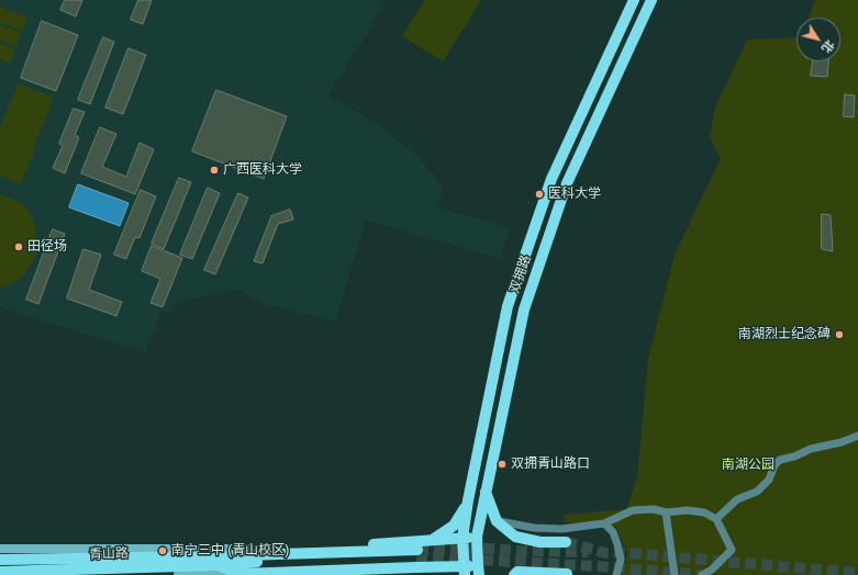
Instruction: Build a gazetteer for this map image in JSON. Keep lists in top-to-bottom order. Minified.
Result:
{"streets":{"main road":["双拥路","青山路"]},"parks":["南湖公园"],"places":["广西医科大学","医科大学","田径场","南湖烈士纪念碑","双拥青山路口","南宁三中 (青山校区)"],"north":"bottom right"}
